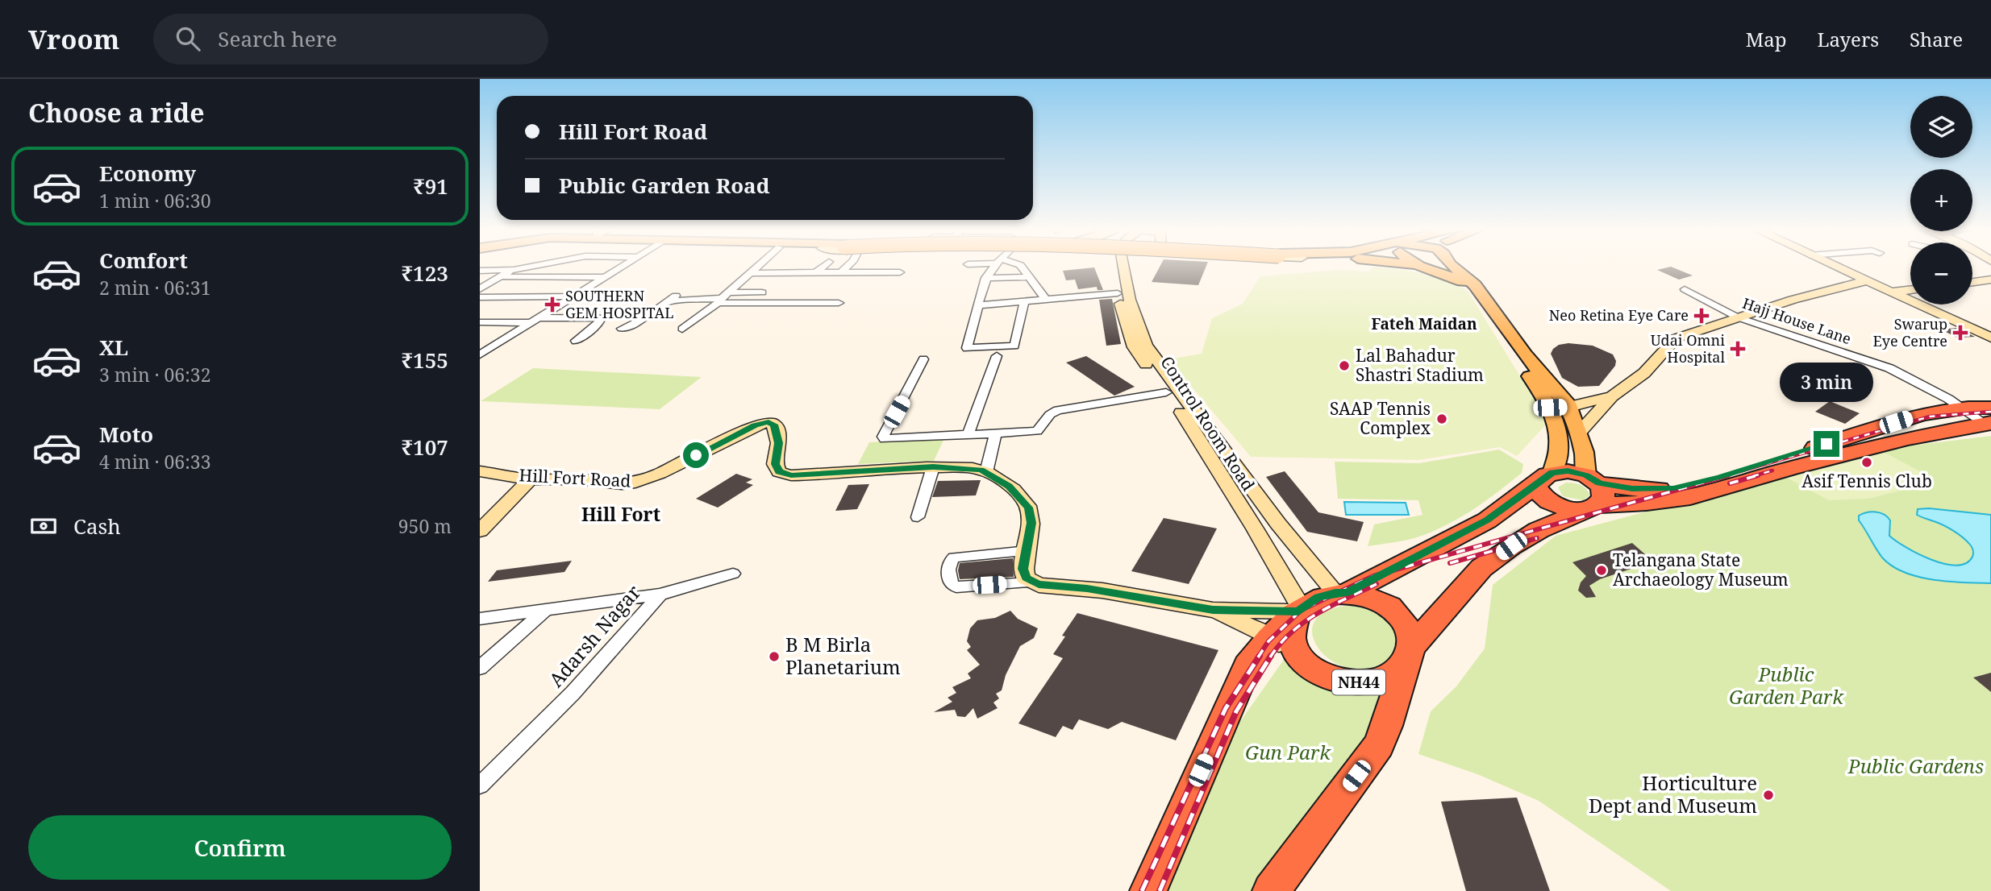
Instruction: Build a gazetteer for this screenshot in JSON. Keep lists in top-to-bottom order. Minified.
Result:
{"streets":{"highway":["NH44"],"main road":["Control Room Road","Hill Fort Road"],"street":["Hajj House Lane","Adarsh Nagar"]},"crossings":[["Hajj House Lane","NH44"],["Control Room Road","NH44"]],"districts":["Fateh Maidan","Hill Fort"],"parks":["Public Garden Park","Gun Park","Public Gardens"],"places":{"health":["SOUTHERN GEM HOSPITAL","Neo Retina Eye Care","Swarup Eye Centre","Udai Omni Hospital"],"other":["Lal Bahadur Shastri Stadium","SAAP Tennis Complex","Asif Tennis Club","Telangana State Archaeology Museum","B M Birla Planetarium","Horticulture Dept and Museum"]},"page":{"header":"Vroom","search":"Search here","nav":["Map","Layers","Share"],"heading":"Choose a ride","map_buttons":["+","−"],"banner":["Hill Fort Road","Public Garden Road"],"list":[{"name":"Economy","note":"1 min · 06:30","value":"₹91"},{"name":"Comfort","note":"2 min · 06:31","value":"₹123"},{"name":"XL","note":"3 min · 06:32","value":"₹155"},{"name":"Moto","note":"4 min · 06:33","value":"₹107"}],"bubble":"3 min","pay":["Cash","950 m"],"buttons":"Confirm"}}
